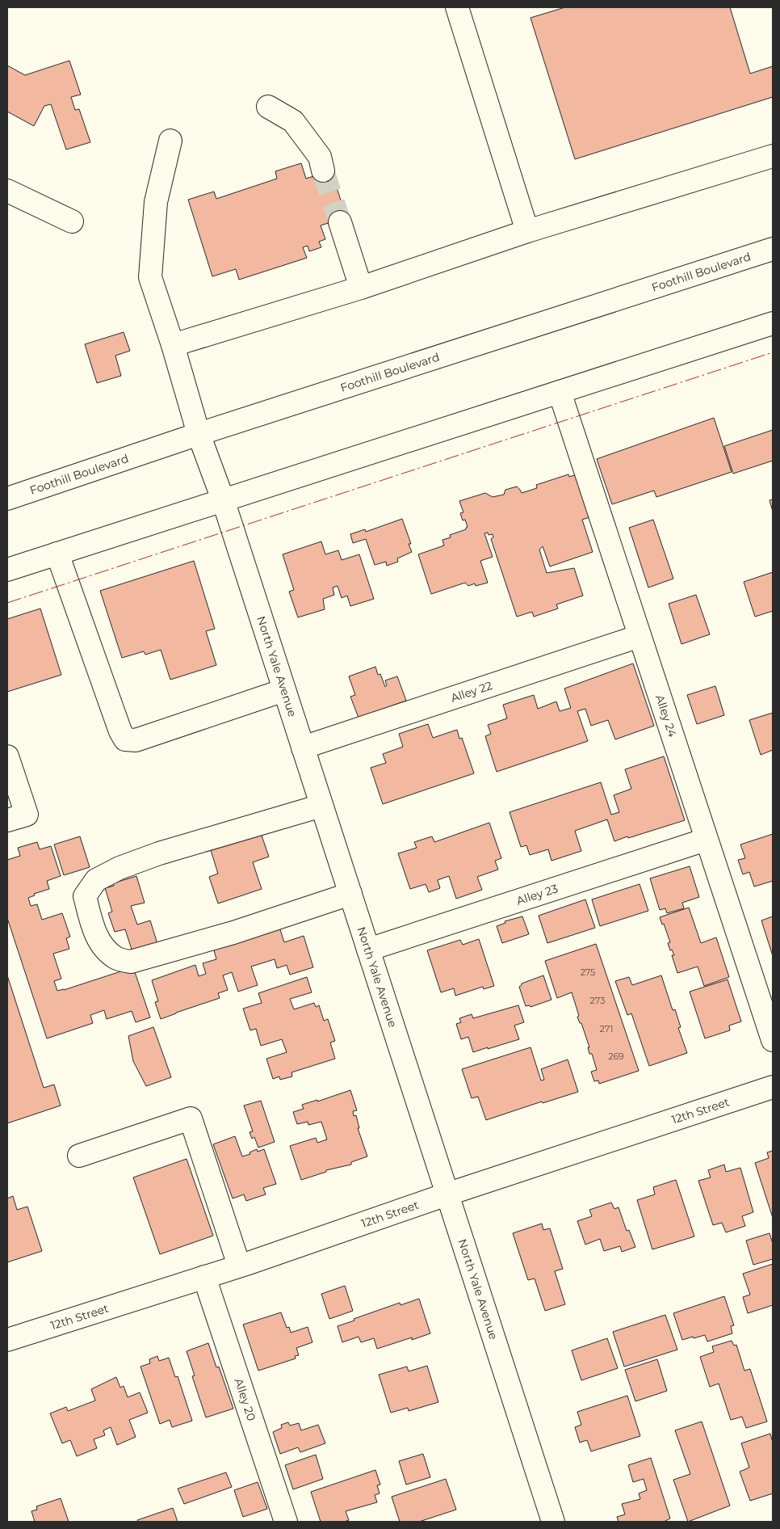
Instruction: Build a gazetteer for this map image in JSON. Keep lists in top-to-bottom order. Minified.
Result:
{"streets":{"street":["Foothill Boulevard","North Yale Avenue","Alley 22","Alley 24","Alley 23","12th Street","Alley 20"]},"crossings":[["Foothill Boulevard","North Yale Avenue"],["North Yale Avenue","Alley 22"],["North Yale Avenue","Alley 23"],["North Yale Avenue","12th Street"],["Alley 22","Alley 24"],["Alley 24","Alley 23"],["12th Street","Alley 20"]],"house_numbers":["275","273","271","269"]}
